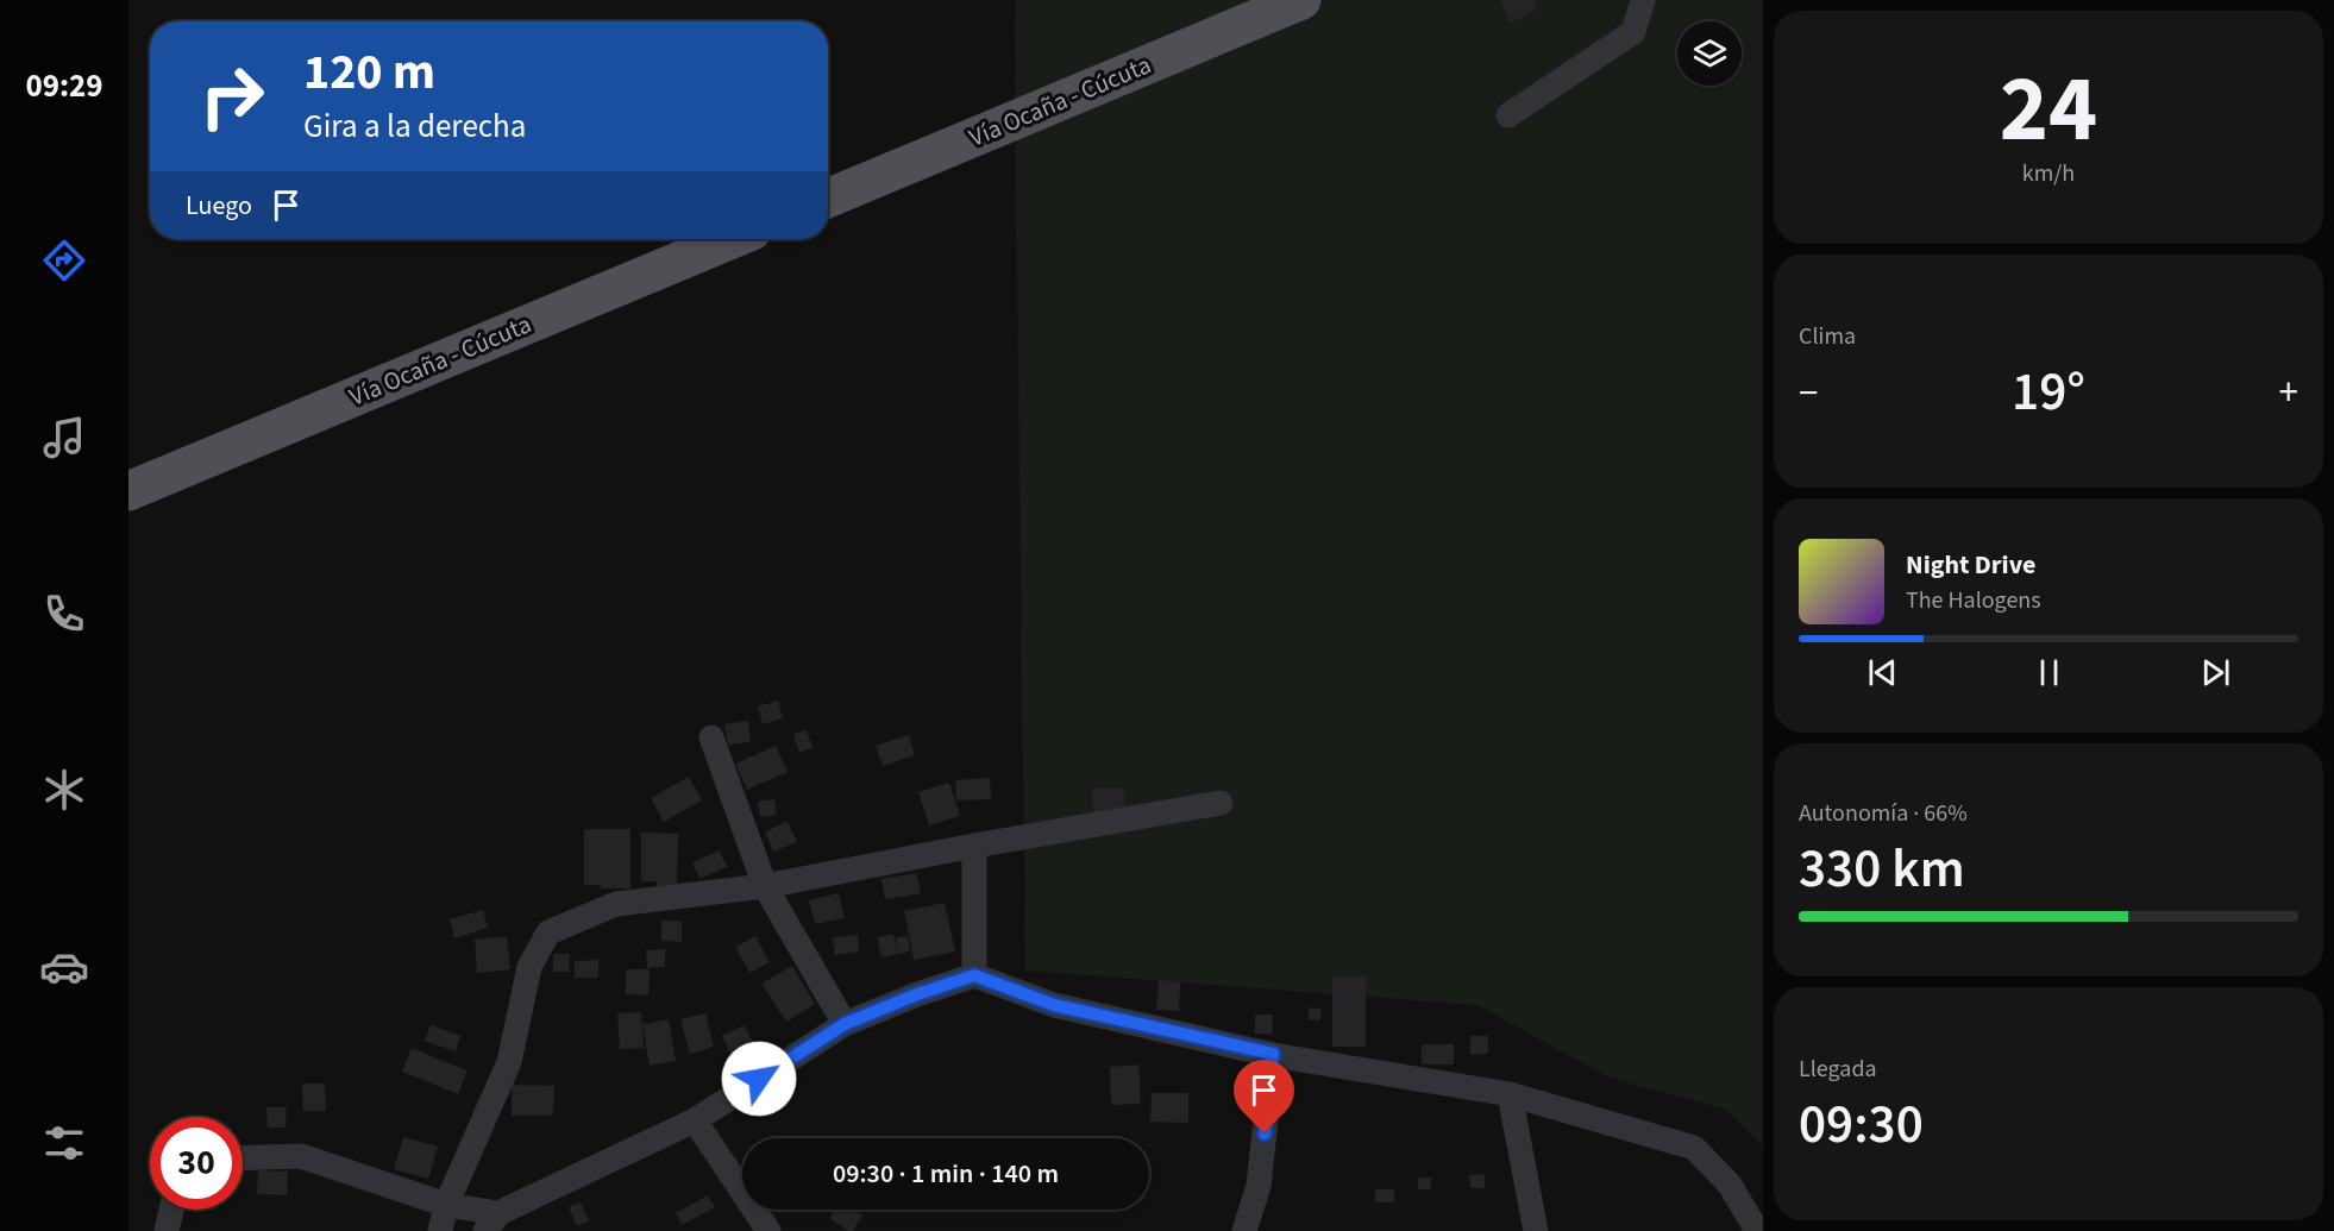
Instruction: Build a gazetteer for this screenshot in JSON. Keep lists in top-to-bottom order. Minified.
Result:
{"streets":{"main road":["Vía Ocaña - Cúcuta"]},"page":{"tabs":"09:29","tile":[["24","km/h"],"Clima",["Autonomía · 66%","330 km"],["Llegada","09:30"]],"turn":["120 m","Gira a la derecha"],"then":"Luego","heat":["−","19°","+"],"song":["Night Drive","The Halogens"],"limit":"30","trip":"09:30 · 1 min · 140 m"}}
